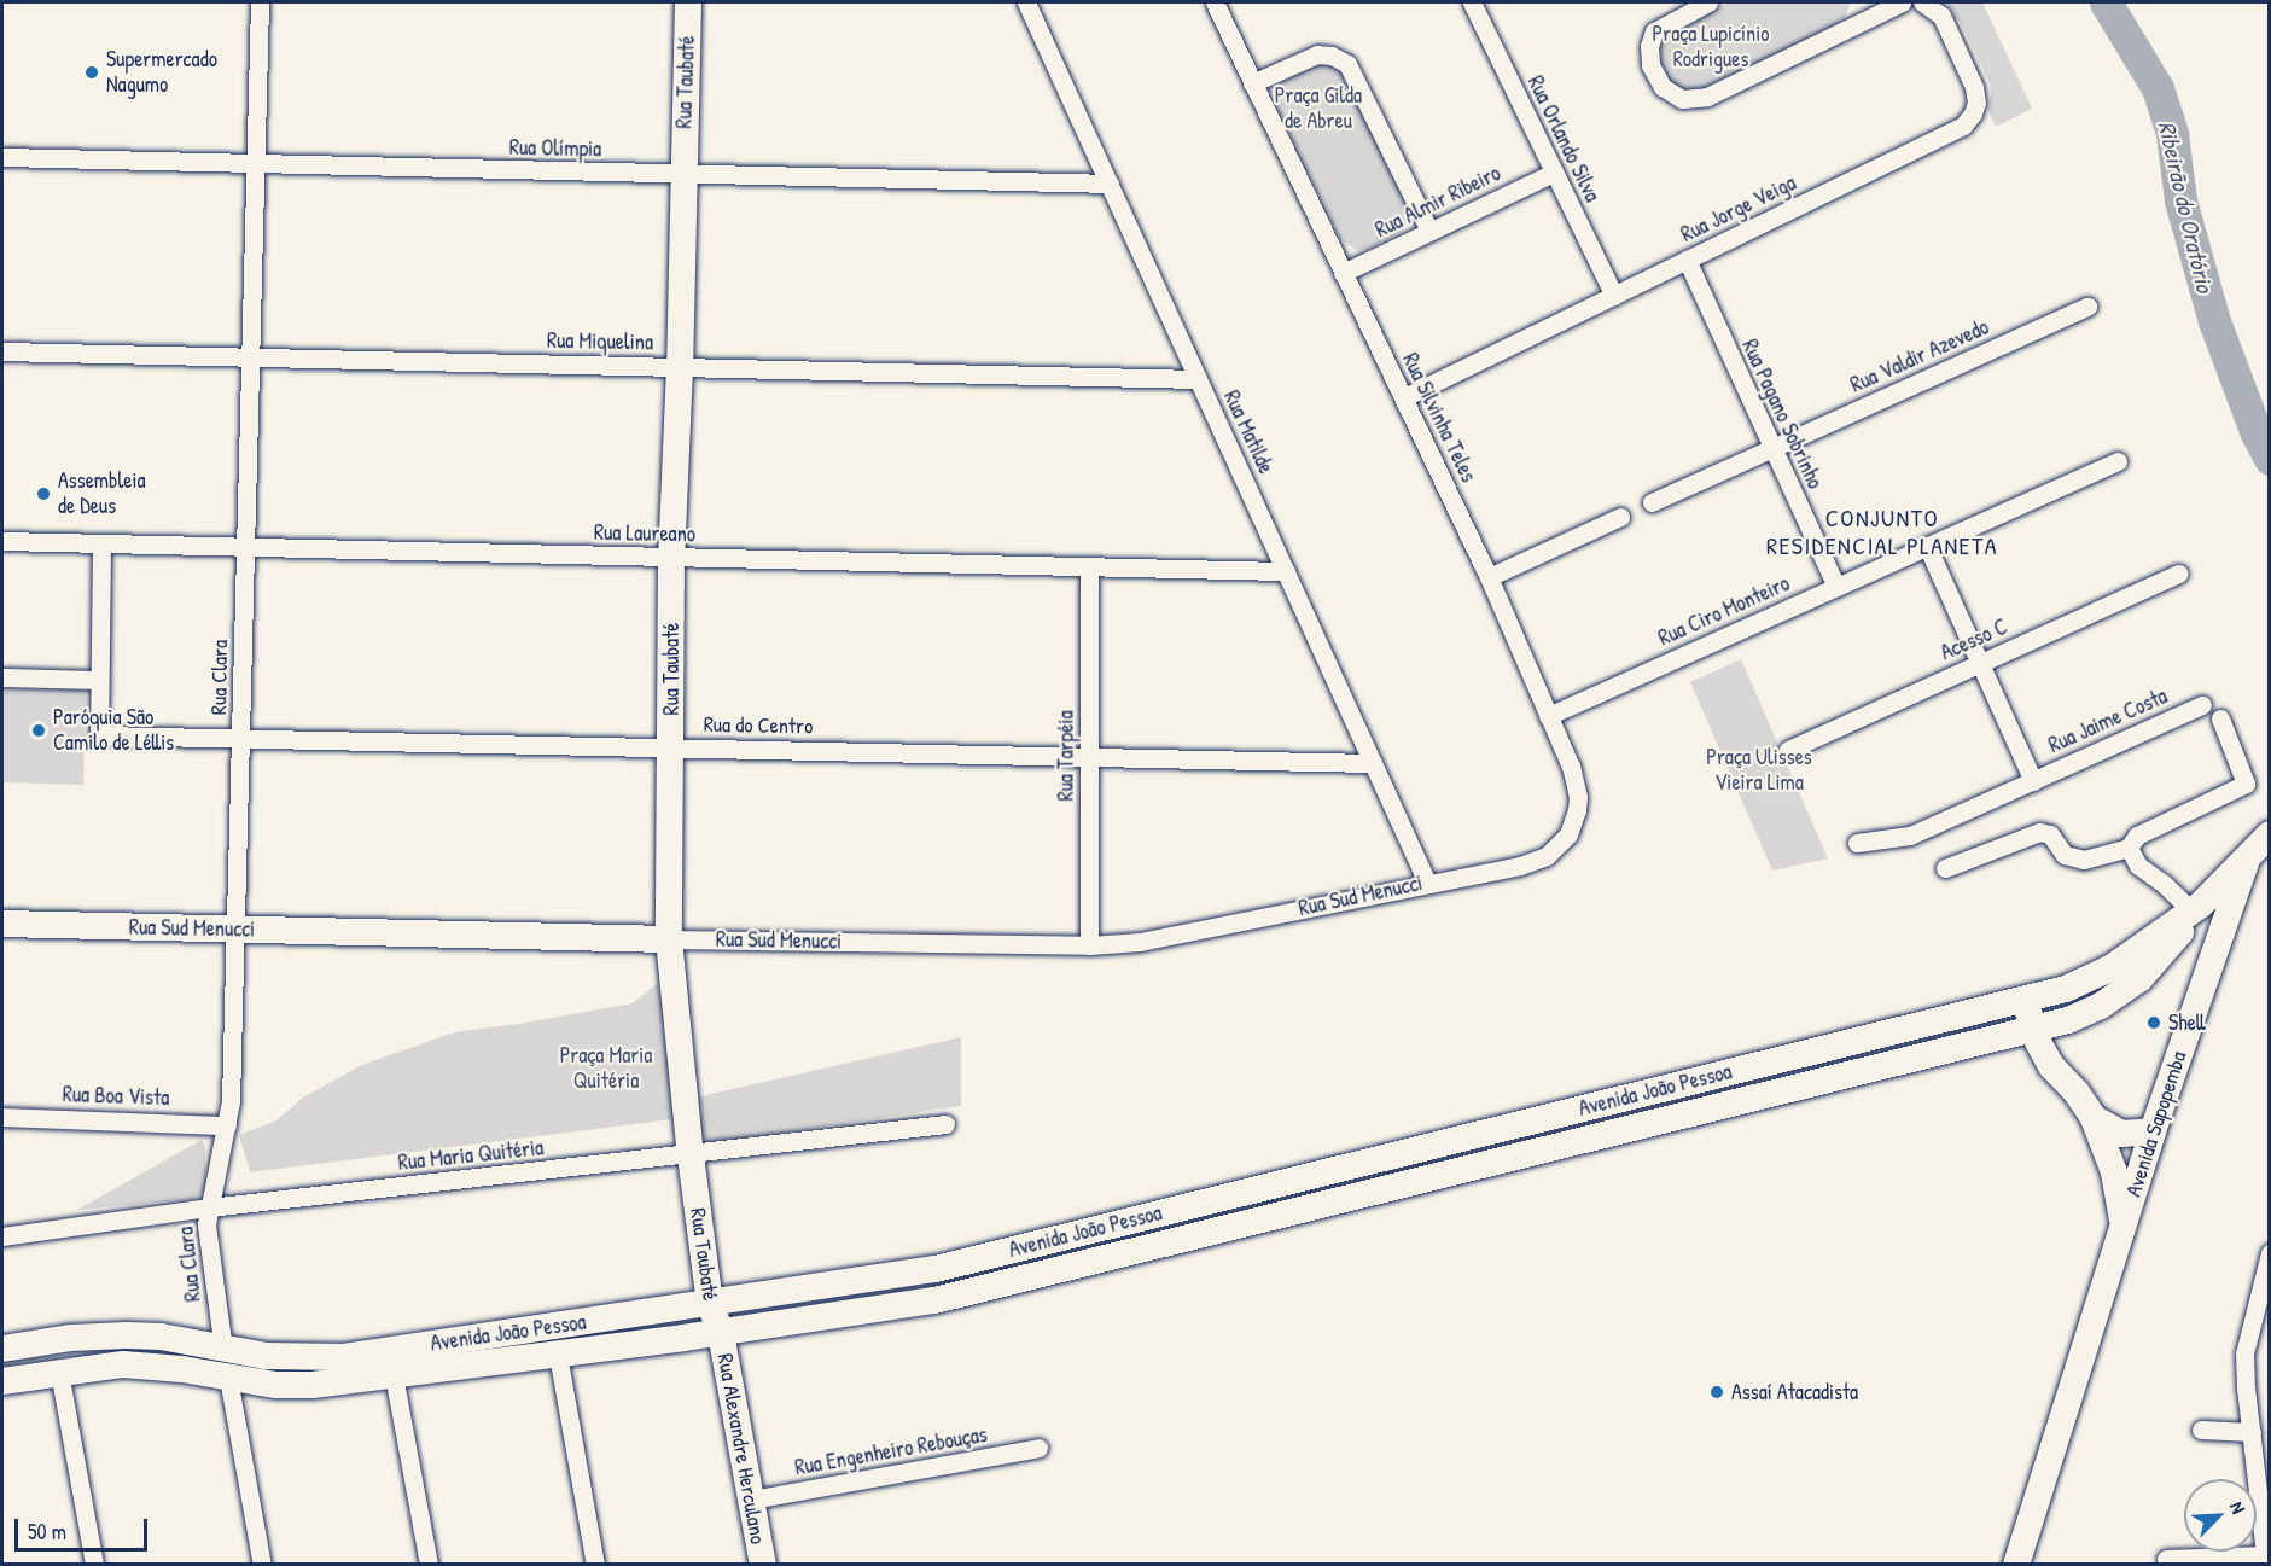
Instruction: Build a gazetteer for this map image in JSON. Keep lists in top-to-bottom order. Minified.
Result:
{"streets":{"main road":["Rua Taubaté","Rua Sud Menucci","Avenida João Pessoa","Avenida Sapopemba","Rua Alexandre Herculano"],"street":["Rua Orlando Silva","Rua Olímpia","Rua Almir Ribeiro","Rua Jorge Veiga","Rua Miquelina","Rua Valdir Azevedo","Rua Pagano Sobrinho","Rua Silvinha Teles","Rua Matilde","Rua Laureano","Rua Ciro Monteiro","Acesso C","Rua Clara","Rua Jaime Costa","Rua do Centro","Rua Tarpéia","Rua Boa Vista","Rua Maria Quitéria","Rua Engenheiro Rebouças"]},"crossings":[["Rua Taubaté","Rua Olímpia"],["Rua Taubaté","Rua Miquelina"],["Rua Taubaté","Rua Laureano"],["Rua Taubaté","Rua do Centro"],["Rua Taubaté","Rua Sud Menucci"],["Rua Taubaté","Avenida João Pessoa"],["Rua Taubaté","Rua Maria Quitéria"],["Rua Taubaté","Rua Alexandre Herculano"],["Rua Orlando Silva","Rua Almir Ribeiro"],["Rua Orlando Silva","Rua Jorge Veiga"],["Rua Olímpia","Rua Matilde"],["Rua Olímpia","Rua Clara"],["Rua Almir Ribeiro","Rua Silvinha Teles"],["Rua Jorge Veiga","Rua Pagano Sobrinho"],["Rua Jorge Veiga","Rua Silvinha Teles"],["Rua Miquelina","Rua Matilde"],["Rua Miquelina","Rua Clara"],["Rua Valdir Azevedo","Rua Pagano Sobrinho"],["Rua Pagano Sobrinho","Rua Ciro Monteiro"],["Rua Silvinha Teles","Rua Ciro Monteiro"],["Rua Silvinha Teles","Rua Sud Menucci"],["Rua Matilde","Rua Laureano"],["Rua Matilde","Rua do Centro"],["Rua Matilde","Rua Sud Menucci"],["Rua Laureano","Rua Clara"],["Rua Laureano","Rua Tarpéia"],["Rua Ciro Monteiro","Rua Jaime Costa"],["Acesso C","Rua Jaime Costa"],["Rua Clara","Rua do Centro"],["Rua Clara","Rua Sud Menucci"],["Rua Clara","Avenida João Pessoa"],["Rua Clara","Rua Boa Vista"],["Rua Clara","Rua Maria Quitéria"],["Rua do Centro","Rua Tarpéia"],["Rua Tarpéia","Rua Sud Menucci"],["Avenida João Pessoa","Avenida Sapopemba"],["Avenida João Pessoa","Rua Alexandre Herculano"],["Rua Alexandre Herculano","Rua Engenheiro Rebouças"]],"districts":["CONJUNTO RESIDENCIAL PLANETA"],"water":["Ribeirão do Oratório"],"parks":["Praça Lupicínio Rodrigues","Praça Gilda de Abreu","Praça Ulisses Vieira Lima","Praça Maria Quitéria"],"places":["Supermercado Nagumo","Assembleia de Deus","Paróquia São Camilo de Léllis","Shell","Assaí Atacadista"],"scale_bar":"50 m","north":"top right"}
